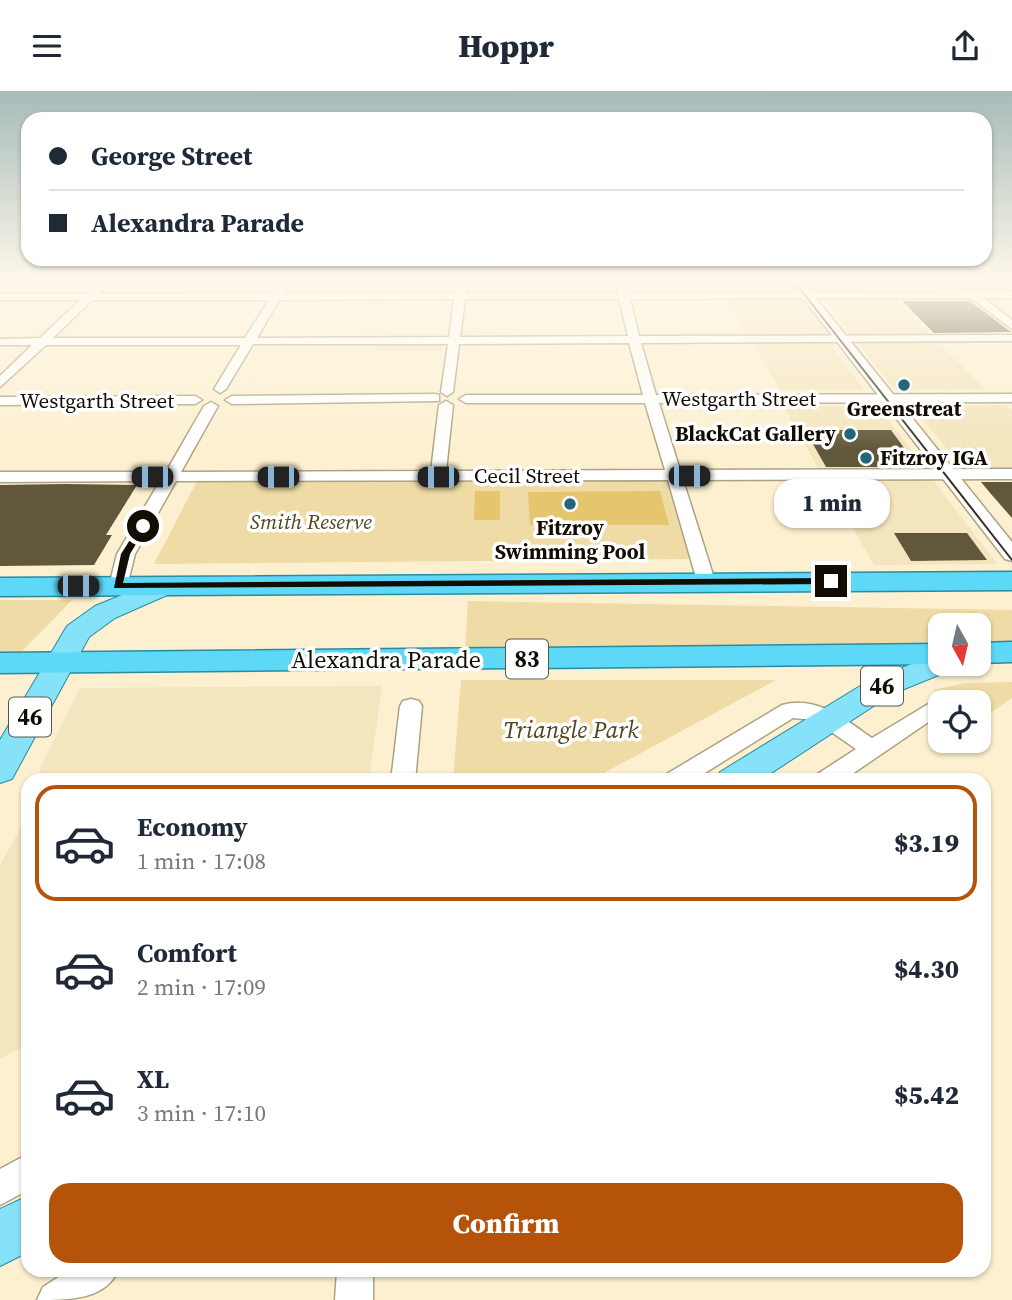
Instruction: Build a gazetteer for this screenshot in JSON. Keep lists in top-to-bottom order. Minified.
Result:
{"streets":{"highway":["83","Alexandra Parade","46"],"street":["Westgarth Street","Cecil Street"]},"crossings":[["Alexandra Parade","46"]],"parks":["Smith Reserve","Triangle Park"],"places":["Greenstreat","BlackCat Gallery","Fitzroy IGA","Fitzroy Swimming Pool"],"north":"bottom","page":{"header":"Hoppr","banner":["George Street","Alexandra Parade"],"bubble":"1 min","list":[{"name":"Economy","note":"1 min · 17:08","value":"$3.19"},{"name":"Comfort","note":"2 min · 17:09","value":"$4.30"},{"name":"XL","note":"3 min · 17:10","value":"$5.42"}],"buttons":"Confirm"}}
